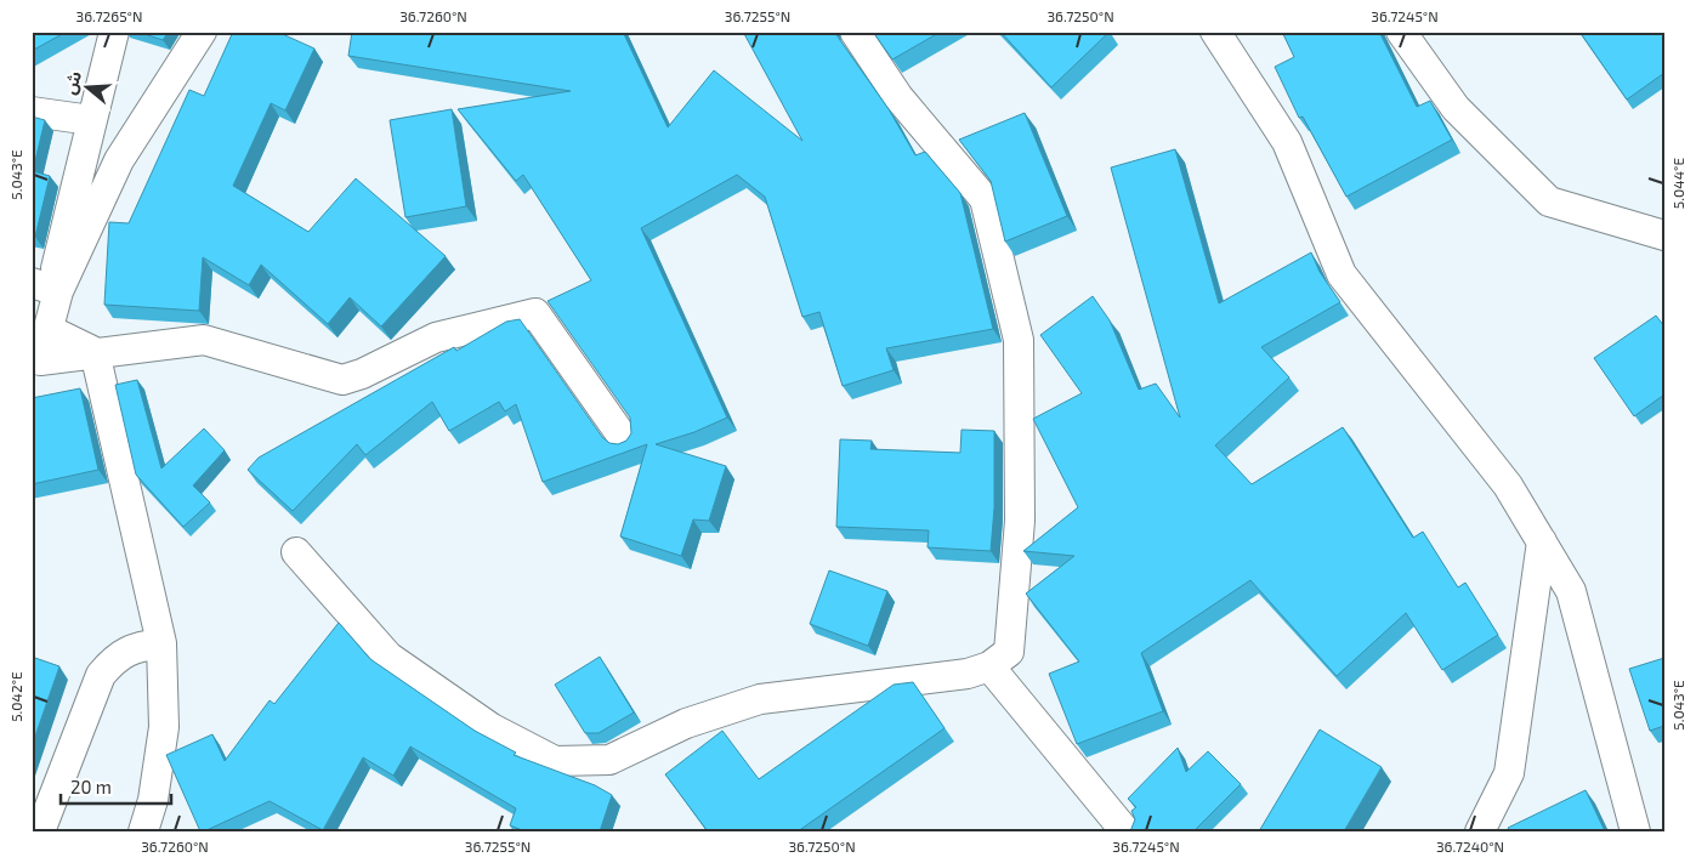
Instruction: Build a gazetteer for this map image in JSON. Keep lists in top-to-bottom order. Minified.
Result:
{"scale_bar":"20 m","north":"left","coordinates":["36.7265°N","36.7260°N","36.7255°N","36.7250°N","36.7245°N","5.043°E","5.044°E","5.042°E","36.7240°N"]}
